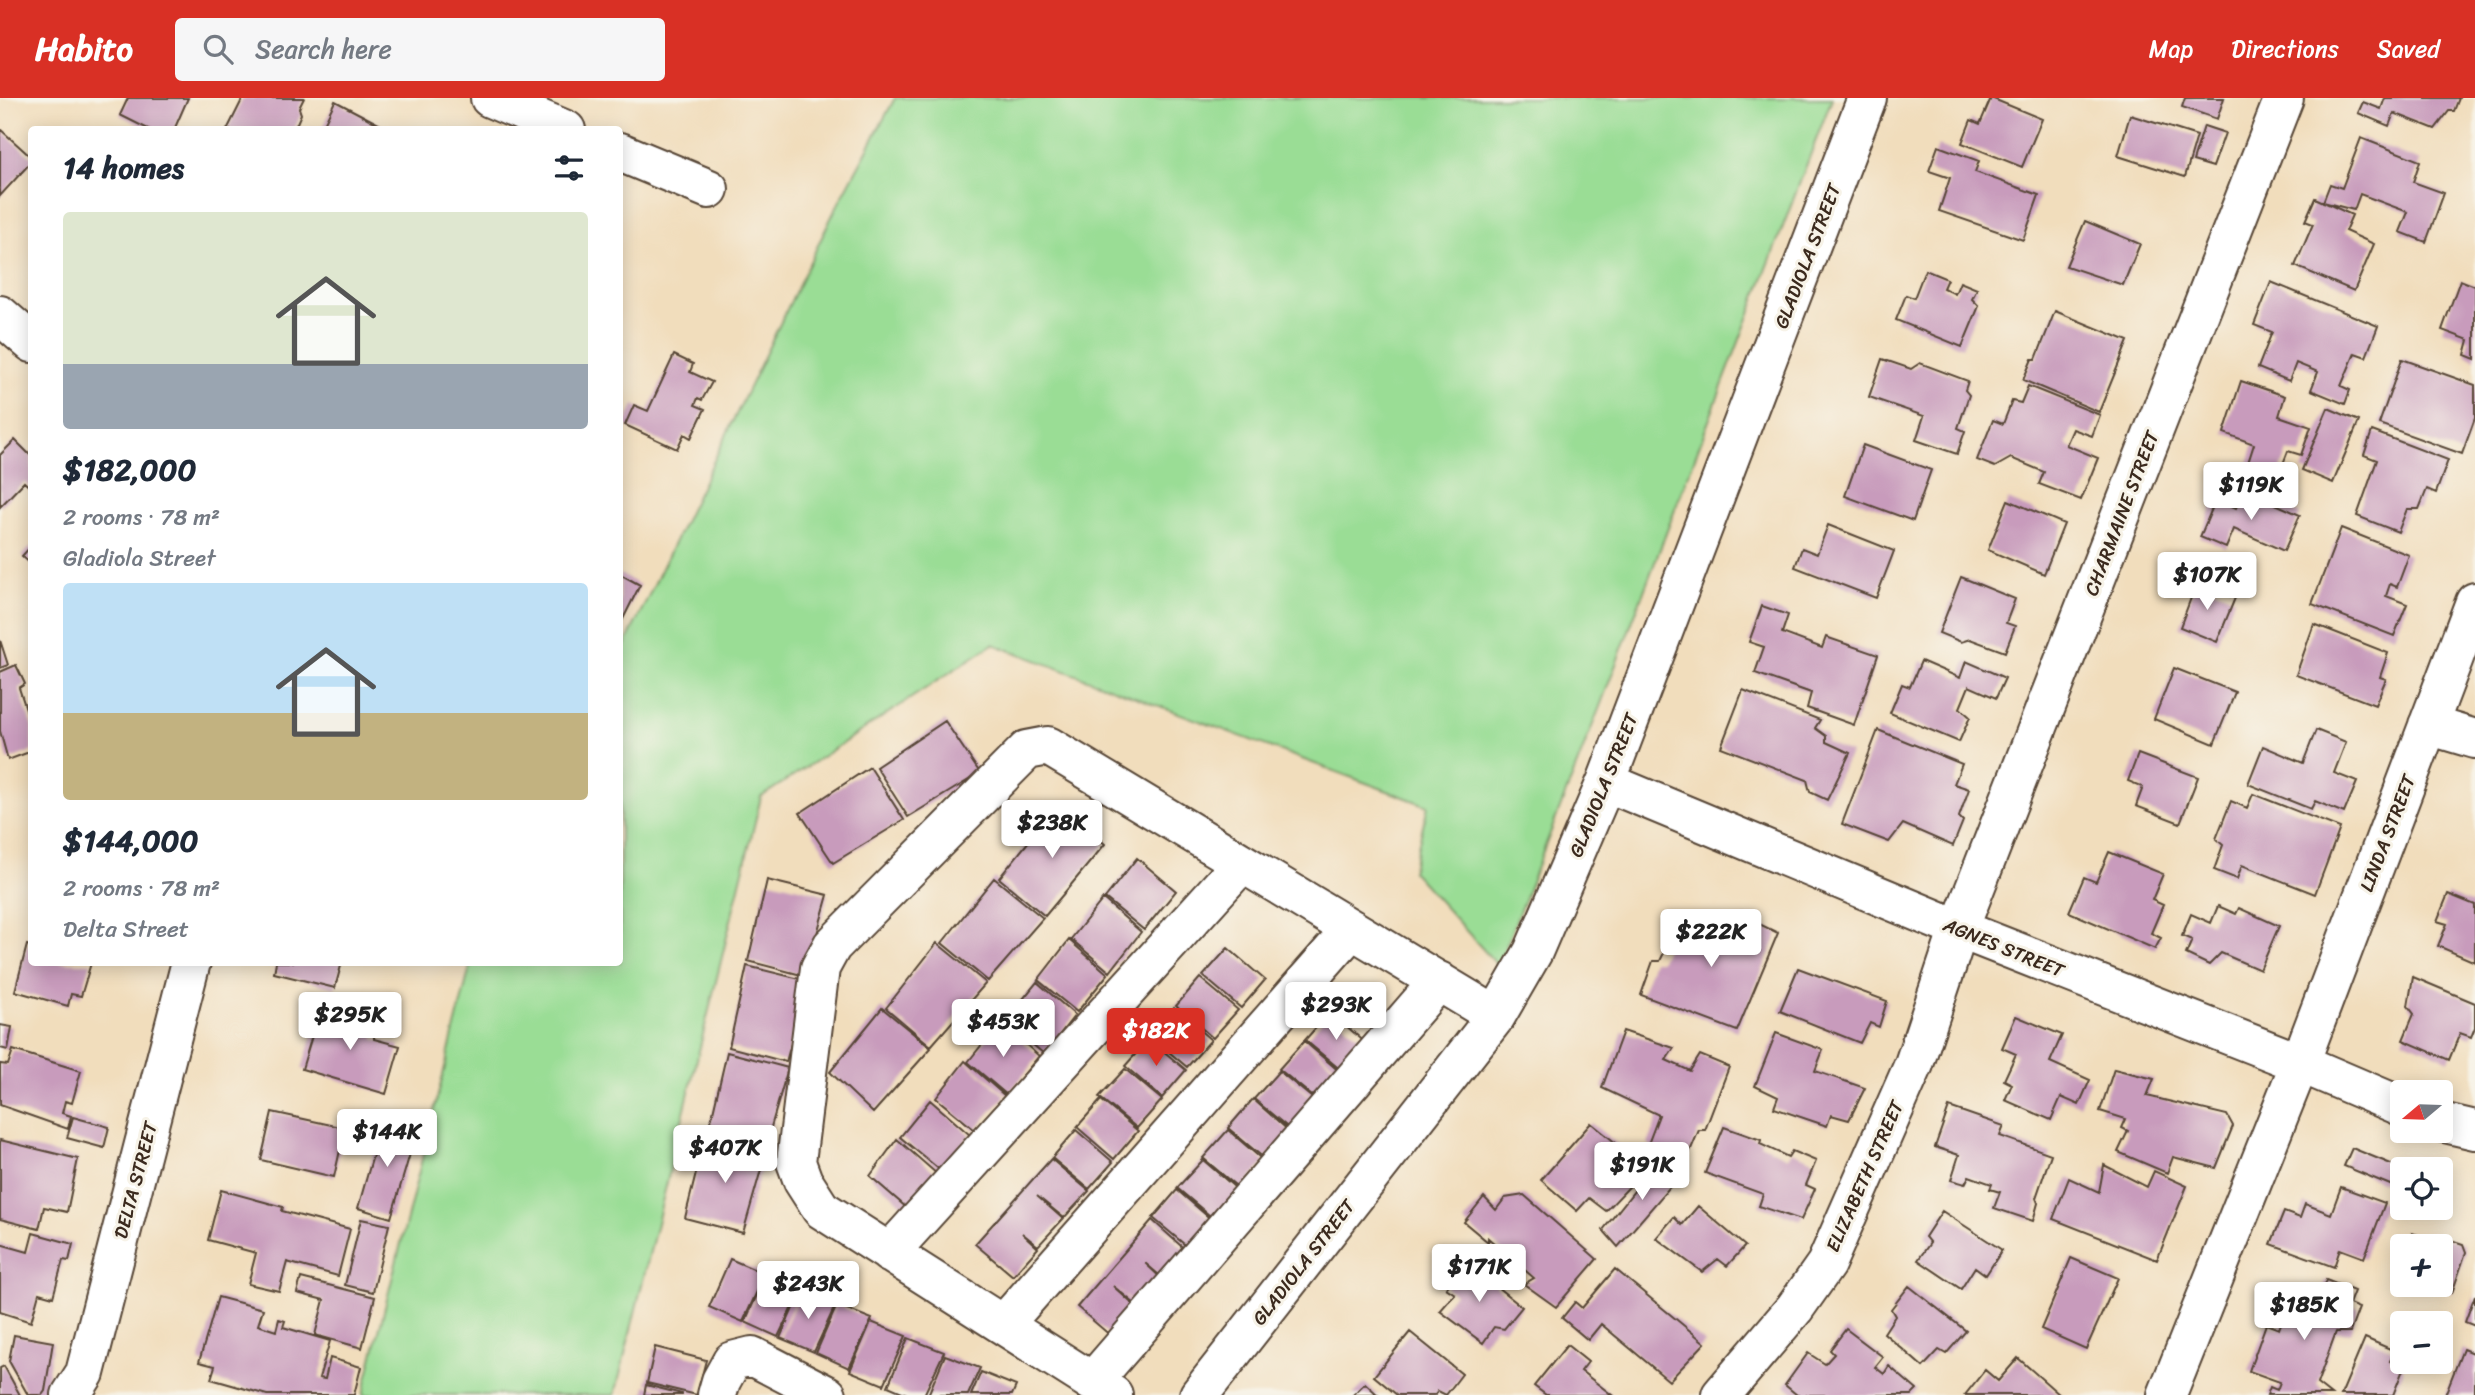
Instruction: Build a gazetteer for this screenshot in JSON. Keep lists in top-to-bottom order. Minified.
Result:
{"streets":{"street":["GLADIOLA STREET","CHARMAINE STREET","LINDA STREET","AGNES STREET","ELIZABETH STREET","DELTA STREET"]},"crossings":[["GLADIOLA STREET","AGNES STREET"],["CHARMAINE STREET","AGNES STREET"],["CHARMAINE STREET","ELIZABETH STREET"],["LINDA STREET","AGNES STREET"],["AGNES STREET","ELIZABETH STREET"]],"north":"left","page":{"header":"Habito","search":"Search here","nav":["Map","Directions","Saved"],"heading":"14 homes","list":[{"name":"$182,000","note":"2 rooms · 78 m² · Gladiola Street"},{"name":"$144,000","note":"2 rooms · 78 m² · Delta Street"}],"price":["$119K","$107K","$238K","$222K","$293K","$295K","$453K","$182K","$144K","$407K","$191K","$171K","$243K","$185K"],"map_buttons":["+","−"]}}
